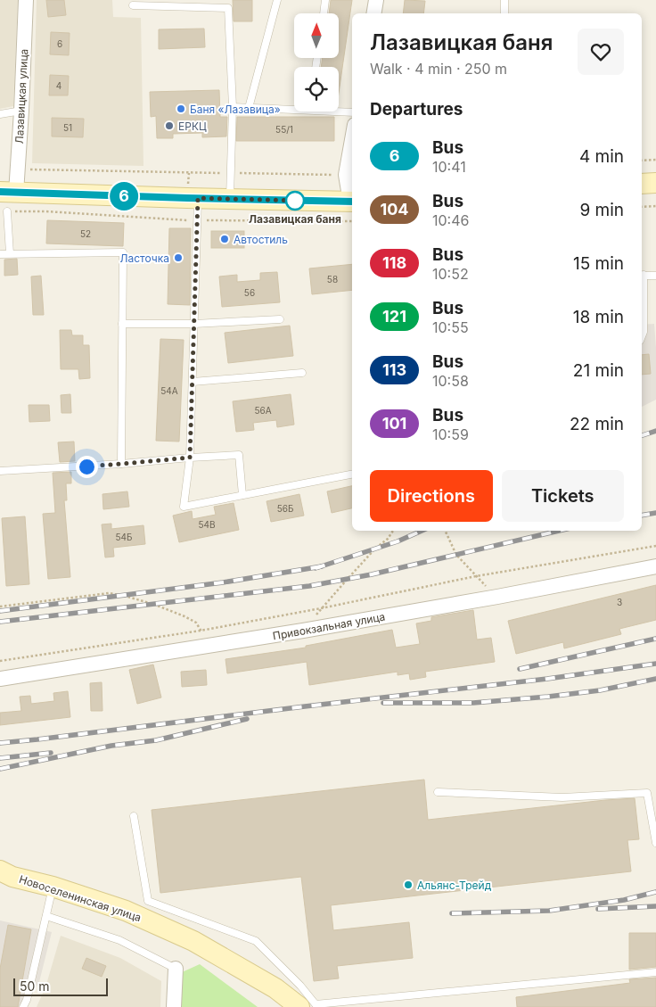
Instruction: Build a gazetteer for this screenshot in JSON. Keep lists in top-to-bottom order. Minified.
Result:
{"streets":{"main road":["Новоселенинская улица"],"street":["Лазавицкая улица","Привокзальная улица"]},"places":["Баня «Лазавица»","ЕРКЦ","Лазавицкая баня","Автостиль","Ласточка","Альянс-Трейд"],"lines":["bus line 6"],"house_numbers":["6","4","51","55/1","52","58","56","54А","56А","56Б","54В","54Б","3"],"scale_bar":"50 m","north":"top","page":{"on_map":"6","heading":[["Лазавицкая баня","Walk · 4 min · 250 m"],"Departures"],"list":[{"mark":"6","name":"Bus","note":"10:41","value":"4 min"},{"mark":"104","name":"Bus","note":"10:46","value":"9 min"},{"mark":"118","name":"Bus","note":"10:52","value":"15 min"},{"mark":"121","name":"Bus","note":"10:55","value":"18 min"},{"mark":"113","name":"Bus","note":"10:58","value":"21 min"},{"mark":"101","name":"Bus","note":"10:59","value":"22 min"}],"buttons":["Directions","Tickets"],"scale":"50 m"}}
